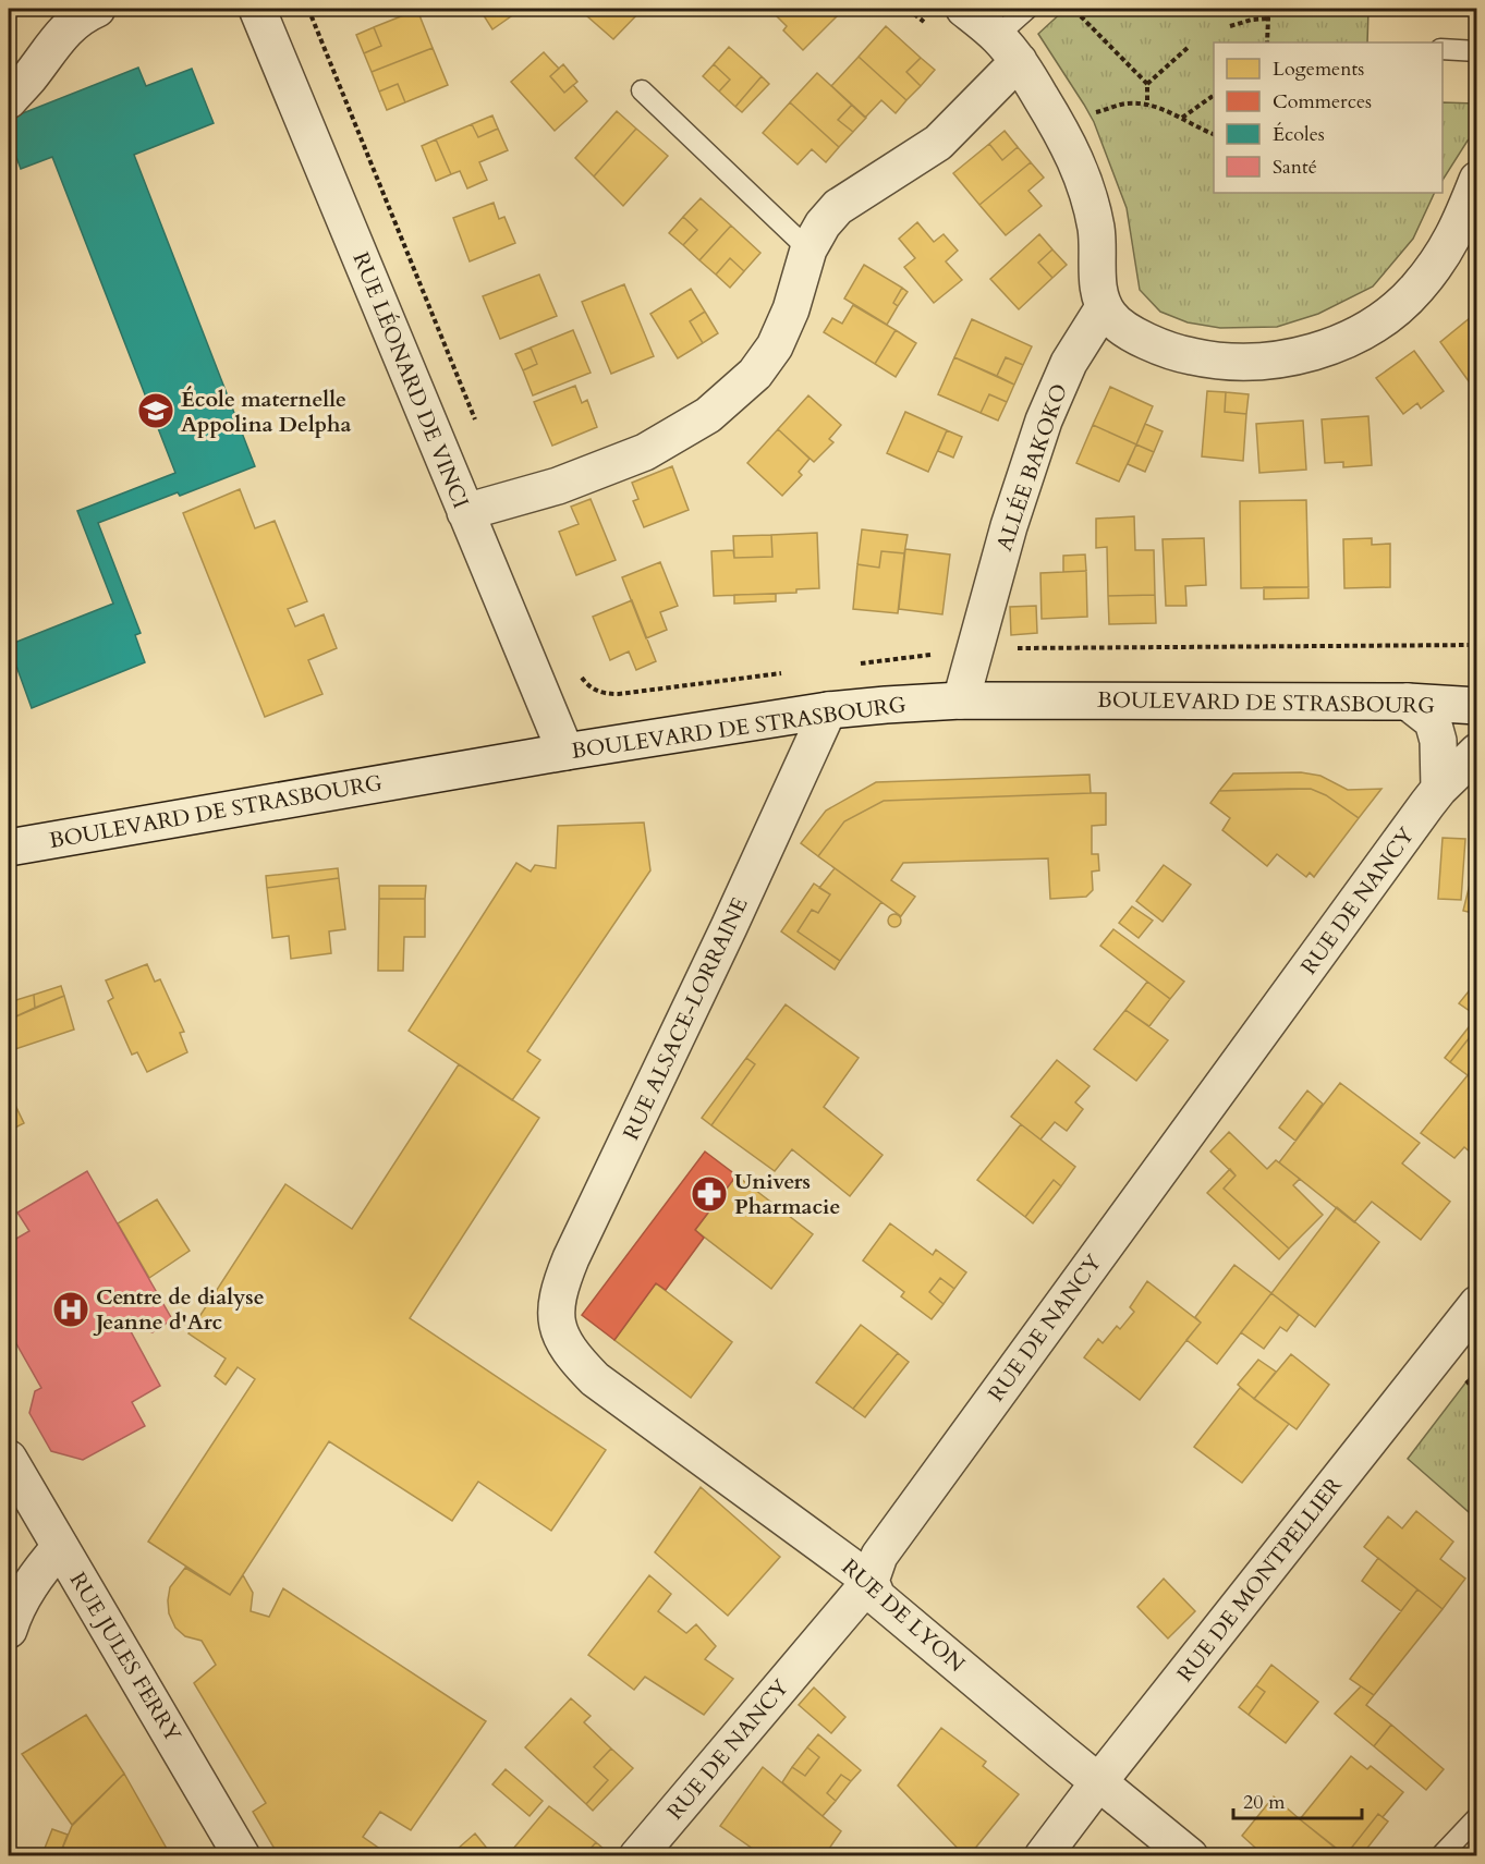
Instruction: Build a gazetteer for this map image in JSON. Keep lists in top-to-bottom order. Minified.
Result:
{"streets":{"street":["RUE LÉONARD DE VINCI","ALLÉE BAKOKO","BOULEVARD DE STRASBOURG","RUE DE NANCY","RUE ALSACE-LORRAINE","RUE DE MONTPELLIER","RUE DE LYON","RUE JULES FERRY"]},"crossings":[["RUE LÉONARD DE VINCI","BOULEVARD DE STRASBOURG"],["ALLÉE BAKOKO","BOULEVARD DE STRASBOURG"],["BOULEVARD DE STRASBOURG","RUE ALSACE-LORRAINE"],["RUE DE NANCY","RUE DE LYON"],["RUE ALSACE-LORRAINE","RUE DE LYON"],["RUE DE MONTPELLIER","RUE DE LYON"]],"places":{"school or university":["École maternelle Appolina Delpha"],"pharmacy":["Univers Pharmacie"],"hospital":["Centre de dialyse Jeanne d'Arc"]},"legend":["Logements","Commerces","Écoles","Santé"],"scale_bar":"20 m"}
